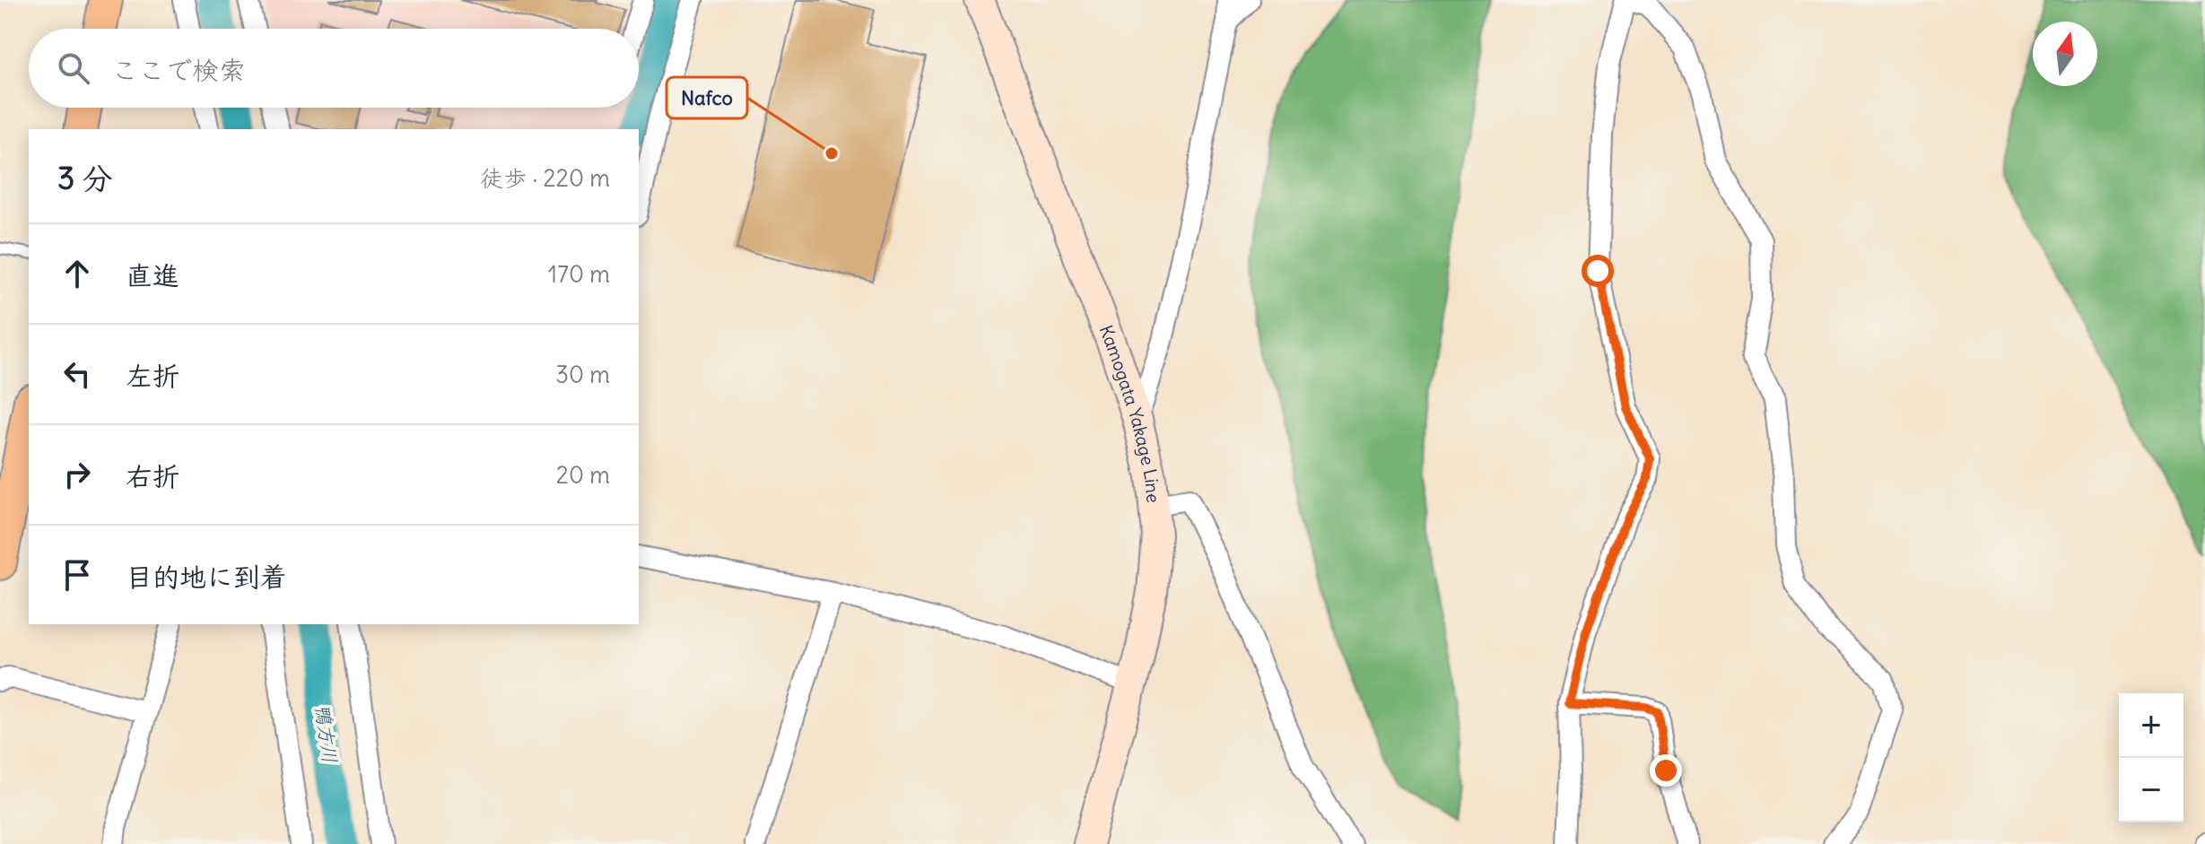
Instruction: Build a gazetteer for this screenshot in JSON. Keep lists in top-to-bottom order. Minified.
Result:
{"streets":{"main road":["Kamogata Yakage Line"]},"water":["鴨方川"],"places":["Nafco"],"north":"top","page":{"search":"ここで検索","heading":["3 分","徒歩 · 220 m"],"list":[["直進","170 m"],["左折","30 m"],["右折","20 m"],"目的地に到着"],"map_buttons":["+","−"]}}
